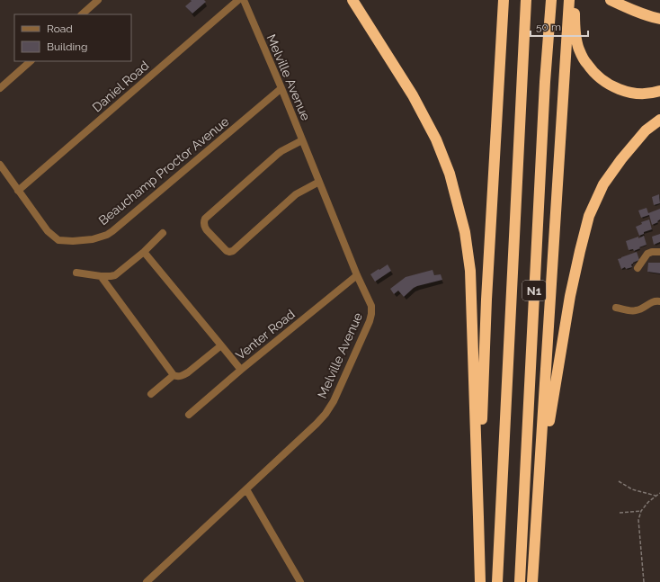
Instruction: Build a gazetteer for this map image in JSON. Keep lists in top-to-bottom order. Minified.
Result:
{"streets":{"highway":["N1"],"street":["Melville Avenue","Daniel Road","Beauchamp Proctor Avenue","Venter Road"]},"crossings":[["Melville Avenue","Beauchamp Proctor Avenue"],["Melville Avenue","Venter Road"],["Daniel Road","Beauchamp Proctor Avenue"]],"legend":["Road","Building"],"scale_bar":"50 m"}
